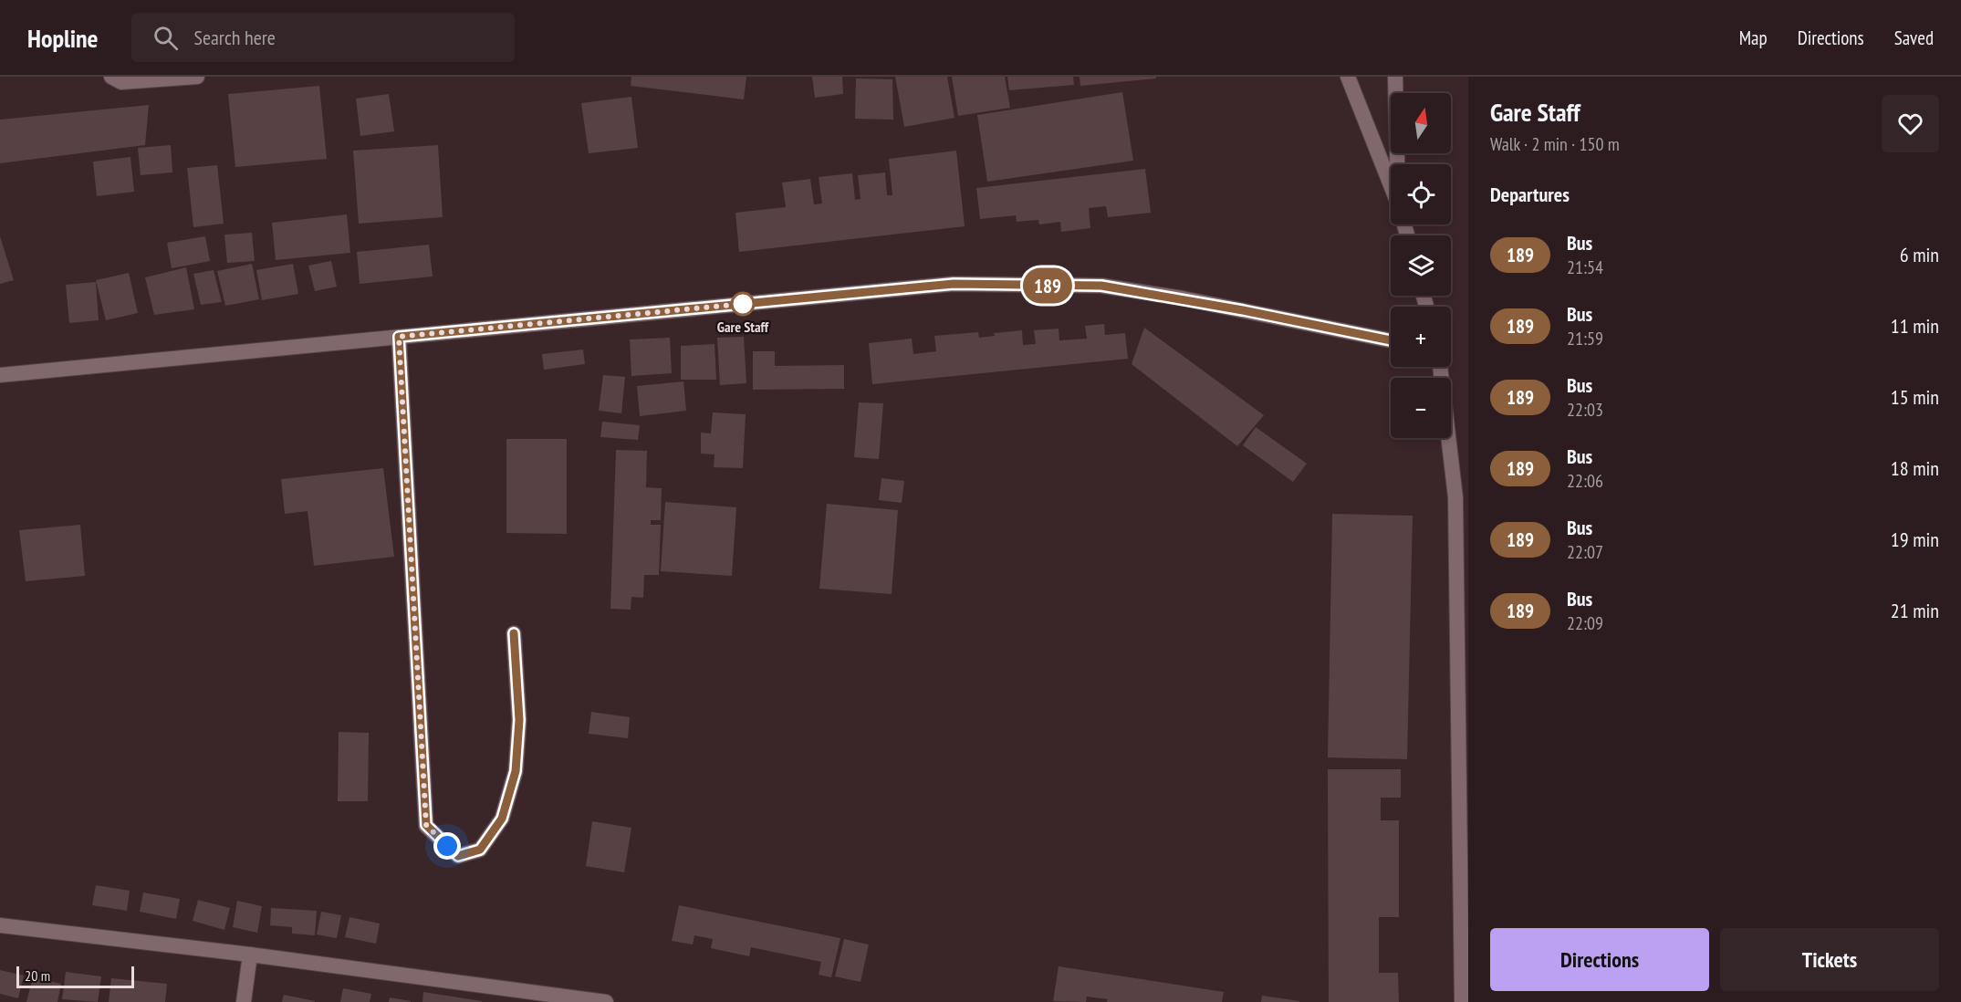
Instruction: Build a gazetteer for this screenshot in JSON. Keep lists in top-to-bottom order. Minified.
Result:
{"places":["Gare Staff"],"lines":["bus line 189"],"scale_bar":"20 m","north":"top","page":{"header":"Hopline","search":"Search here","nav":["Map","Directions","Saved"],"on_map":"189","heading":[["Gare Staff","Walk · 2 min · 150 m"],"Departures"],"map_buttons":["+","−"],"list":[{"mark":"189","name":"Bus","note":"21:54","value":"6 min"},{"mark":"189","name":"Bus","note":"21:59","value":"11 min"},{"mark":"189","name":"Bus","note":"22:03","value":"15 min"},{"mark":"189","name":"Bus","note":"22:06","value":"18 min"},{"mark":"189","name":"Bus","note":"22:07","value":"19 min"},{"mark":"189","name":"Bus","note":"22:09","value":"21 min"}],"buttons":["Directions","Tickets"],"scale":"20 m"}}
